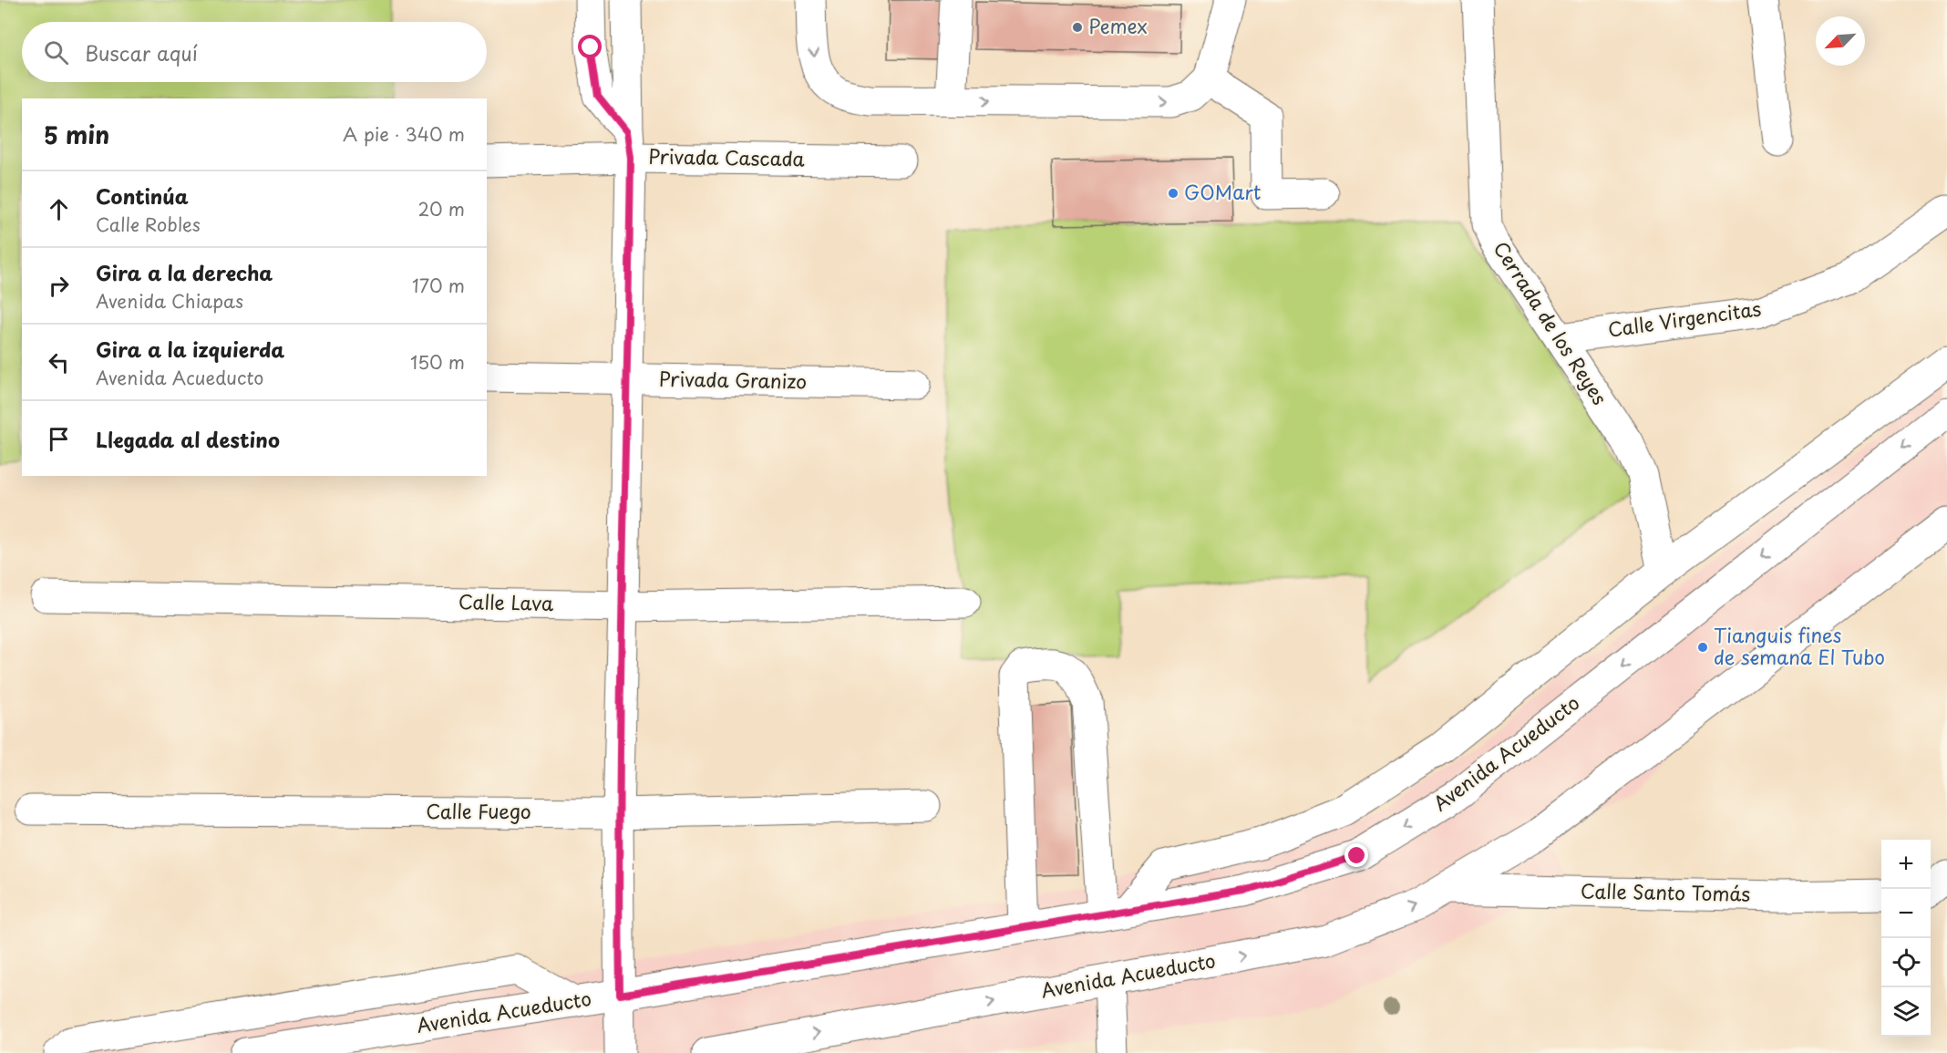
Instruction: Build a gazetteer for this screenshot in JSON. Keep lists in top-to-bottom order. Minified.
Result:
{"streets":{"street":["Privada Cascada","Calle Virgencitas","Cerrada de los Reyes","Privada Granizo","Calle Lava","Avenida Acueducto","Calle Fuego","Calle Santo Tomás"]},"crossings":[["Calle Virgencitas","Cerrada de los Reyes"],["Avenida Acueducto","Calle Santo Tomás"]],"places":["Pemex","GOMart","Tianguis fines de semana El Tubo"],"north":"bottom left","page":{"search":"Buscar aquí","heading":["5 min","A pie · 340 m"],"list":[["Continúa","Calle Robles","20 m"],["Gira a la derecha","Avenida Chiapas","170 m"],["Gira a la izquierda","Avenida Acueducto","150 m"],"Llegada al destino"],"map_buttons":["+","−"]}}
